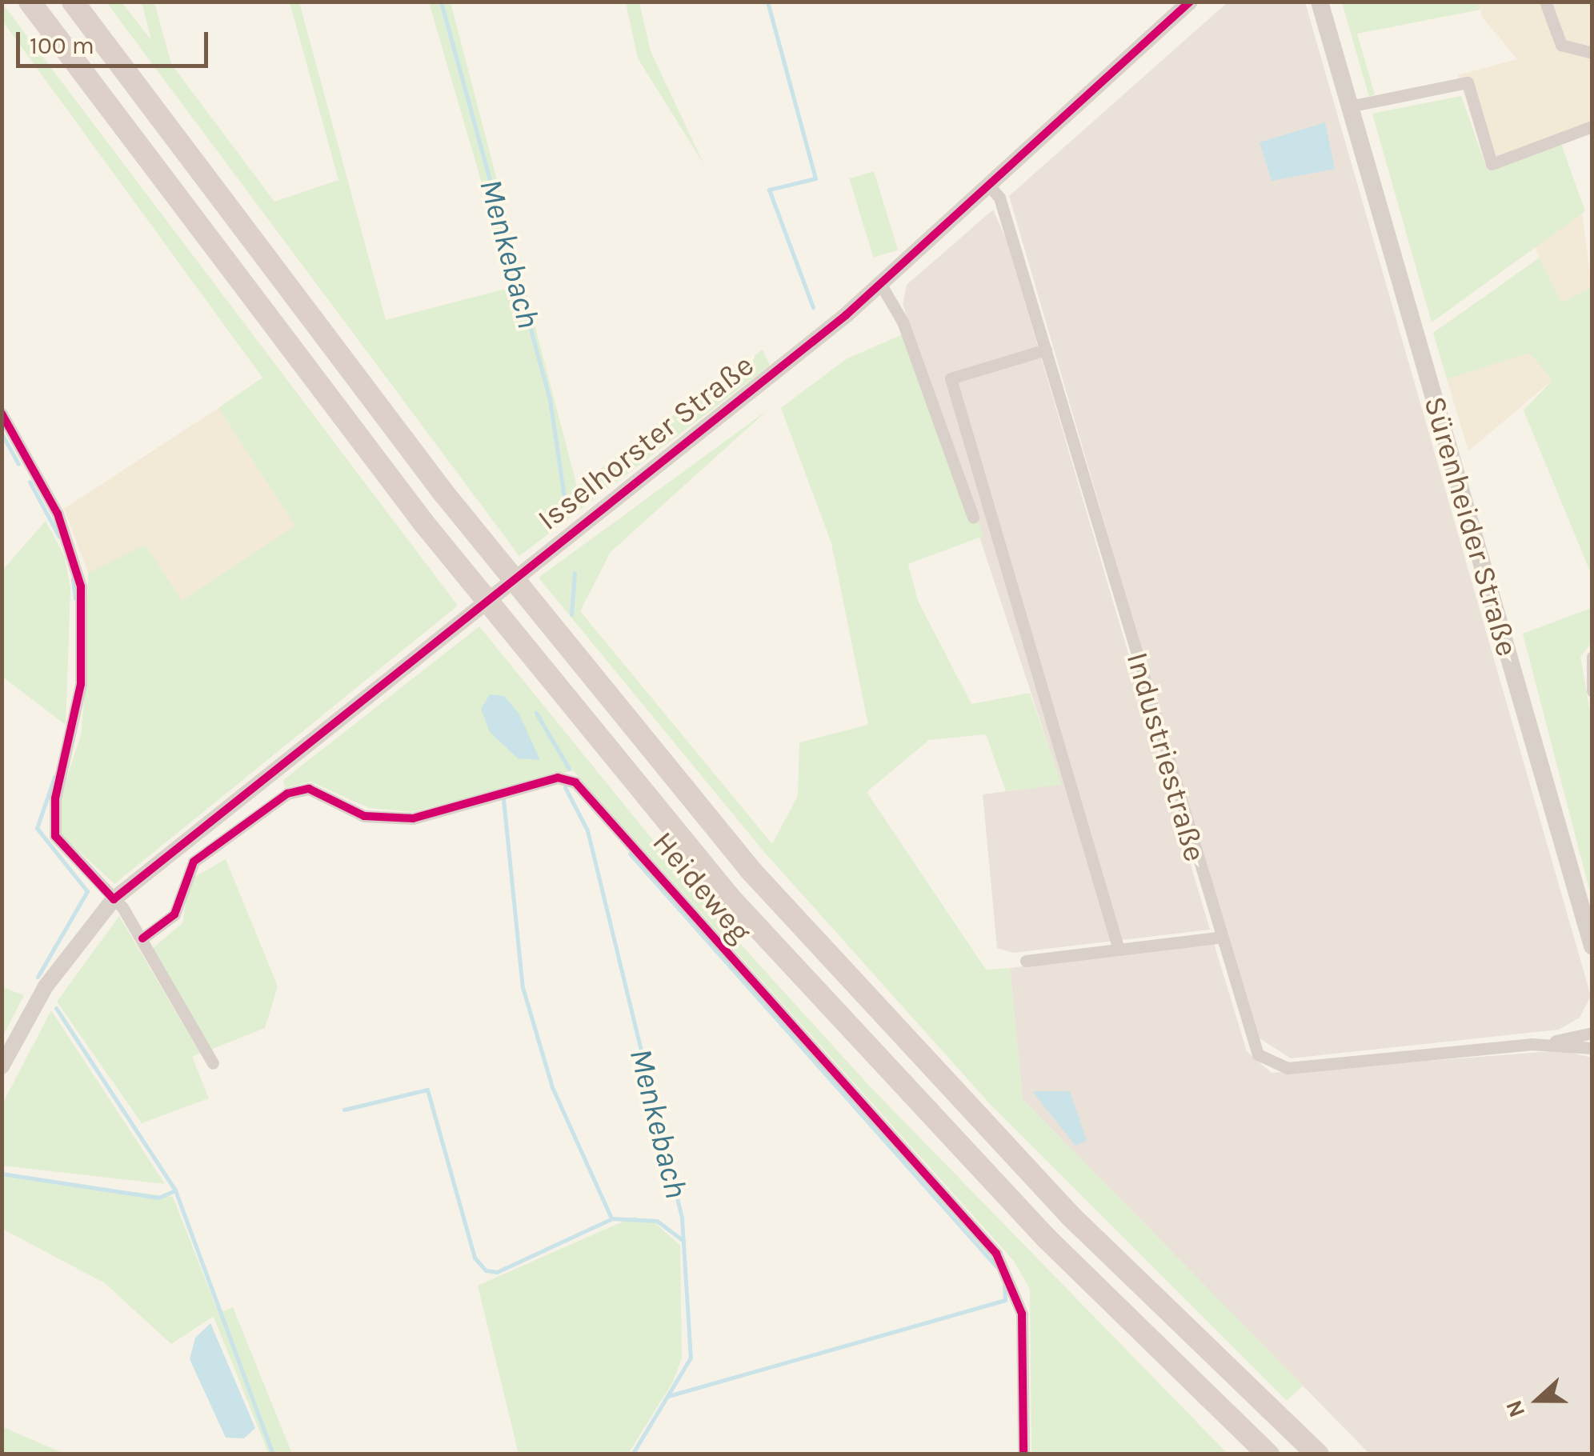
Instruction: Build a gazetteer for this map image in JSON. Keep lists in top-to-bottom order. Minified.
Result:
{"streets":{"main road":["Sürenheider Straße"],"street":["Isselhorster Straße","Industriestraße","Heideweg"]},"crossings":[["Isselhorster Straße","Industriestraße"]],"water":["Menkebach"],"scale_bar":"100 m","north":"left"}
